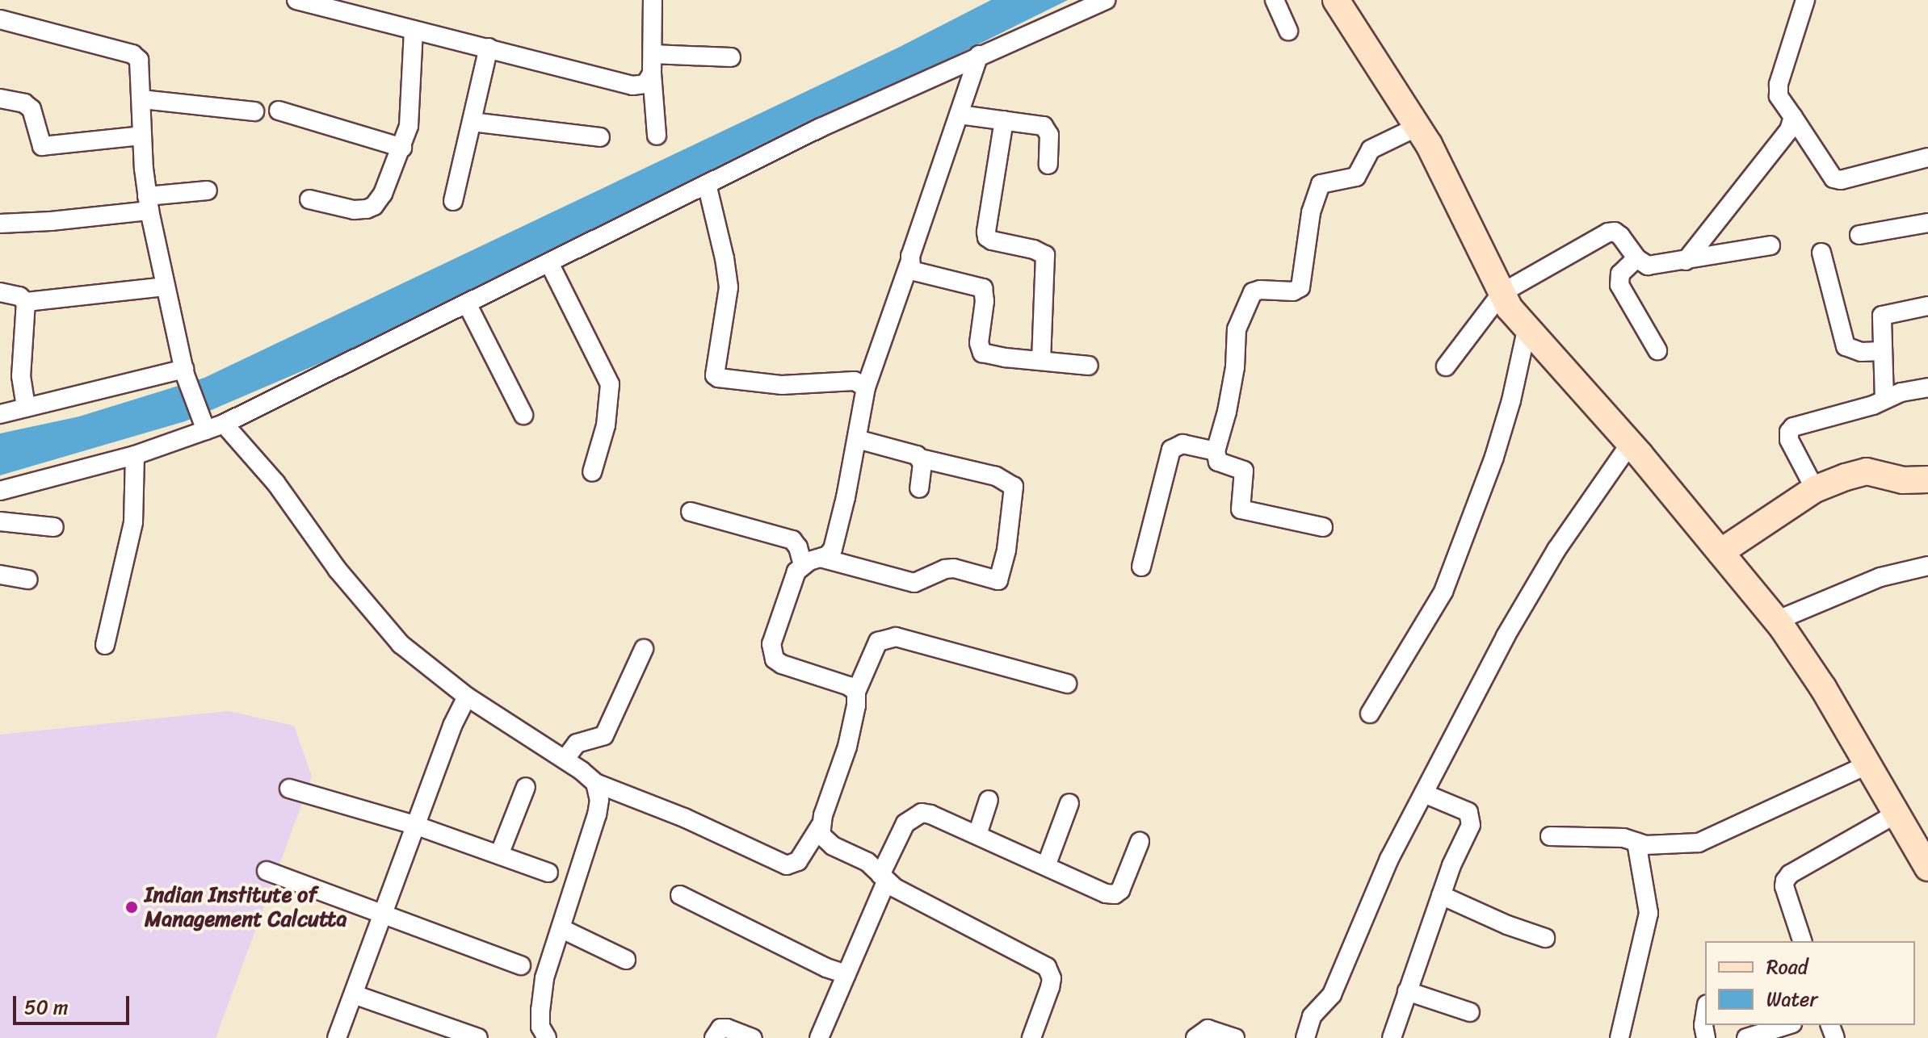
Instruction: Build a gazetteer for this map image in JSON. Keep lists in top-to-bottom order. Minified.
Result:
{"places":["Indian Institute of Management Calcutta"],"legend":["Road","Water"],"scale_bar":"50 m"}
